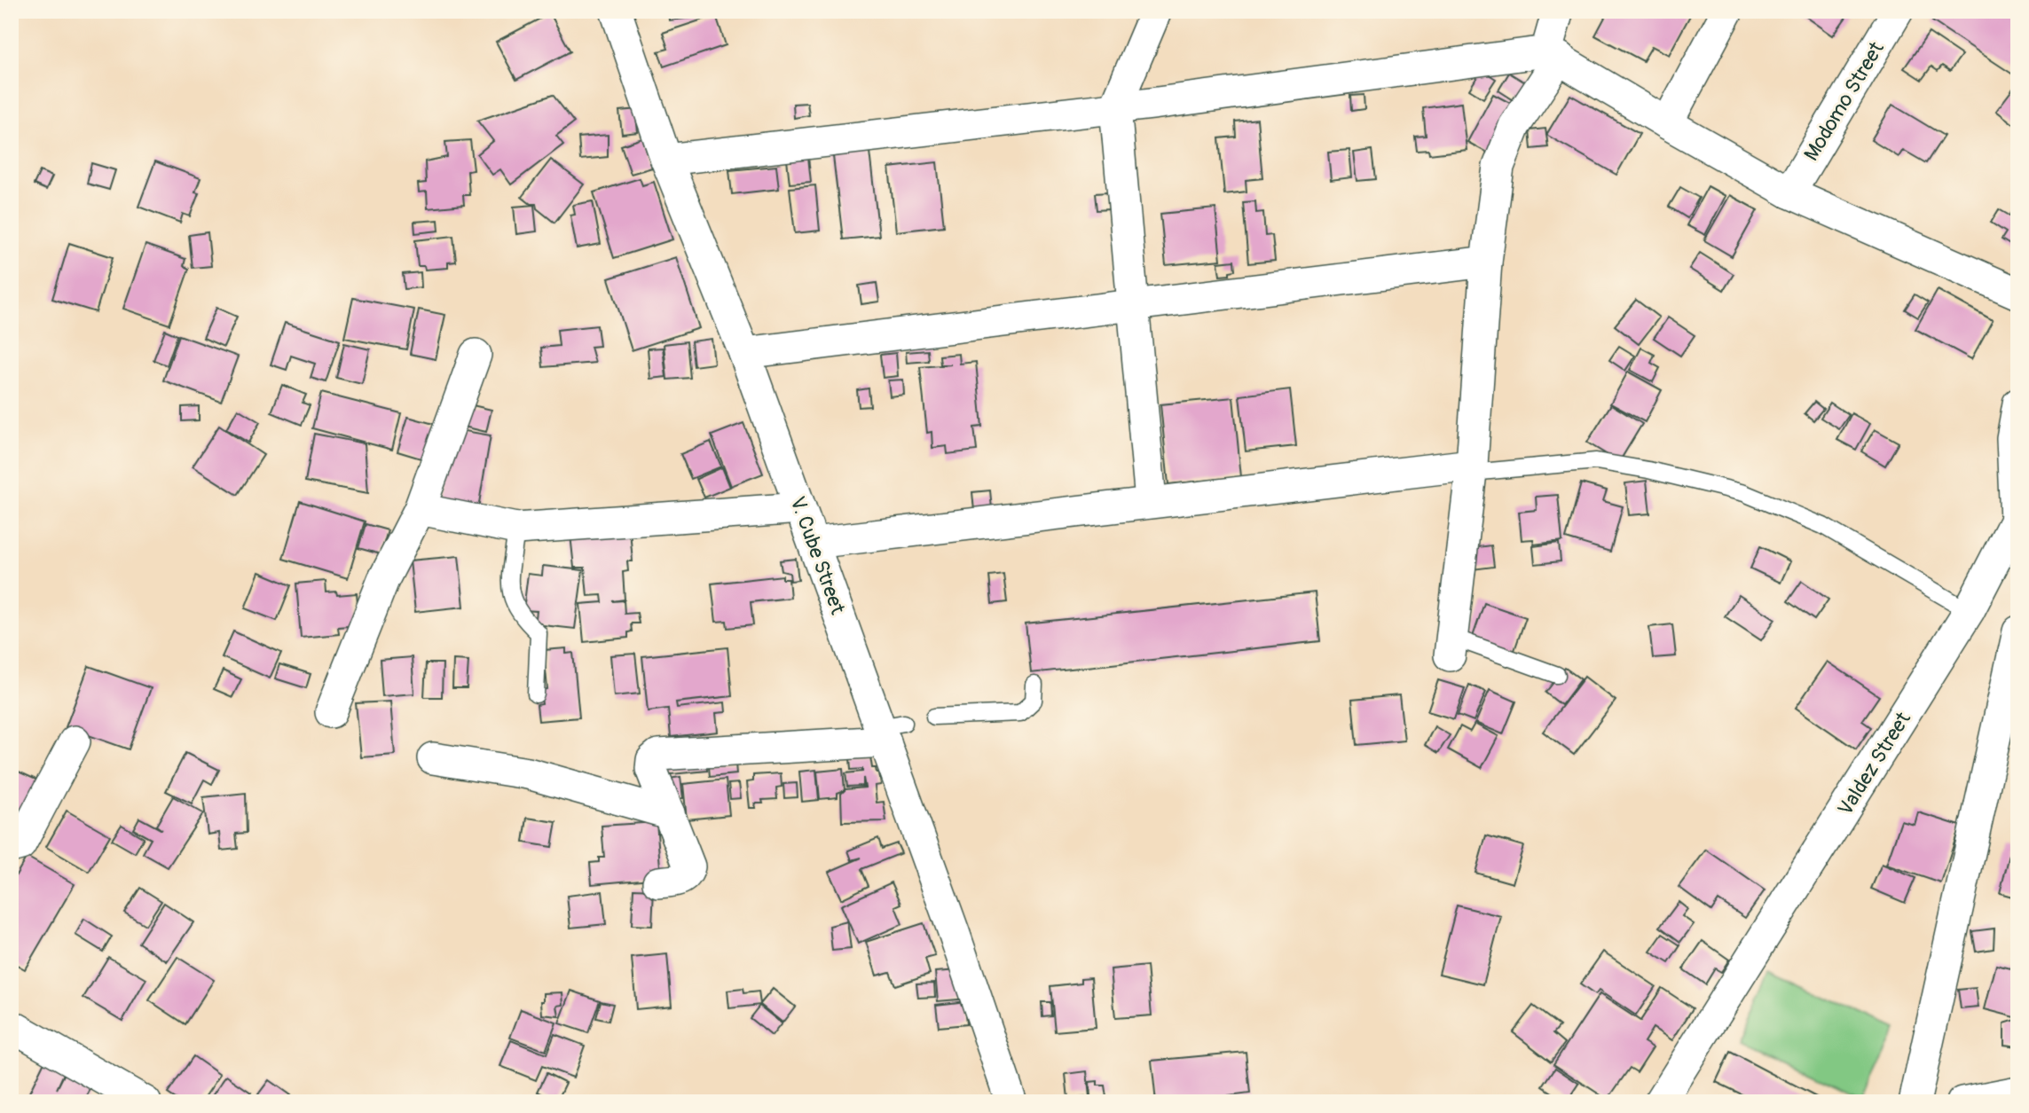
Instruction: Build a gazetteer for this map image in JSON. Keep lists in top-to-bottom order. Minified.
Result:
{"streets":{"street":["Modomo Street","V. Cube Street","Valdez Street"]}}
